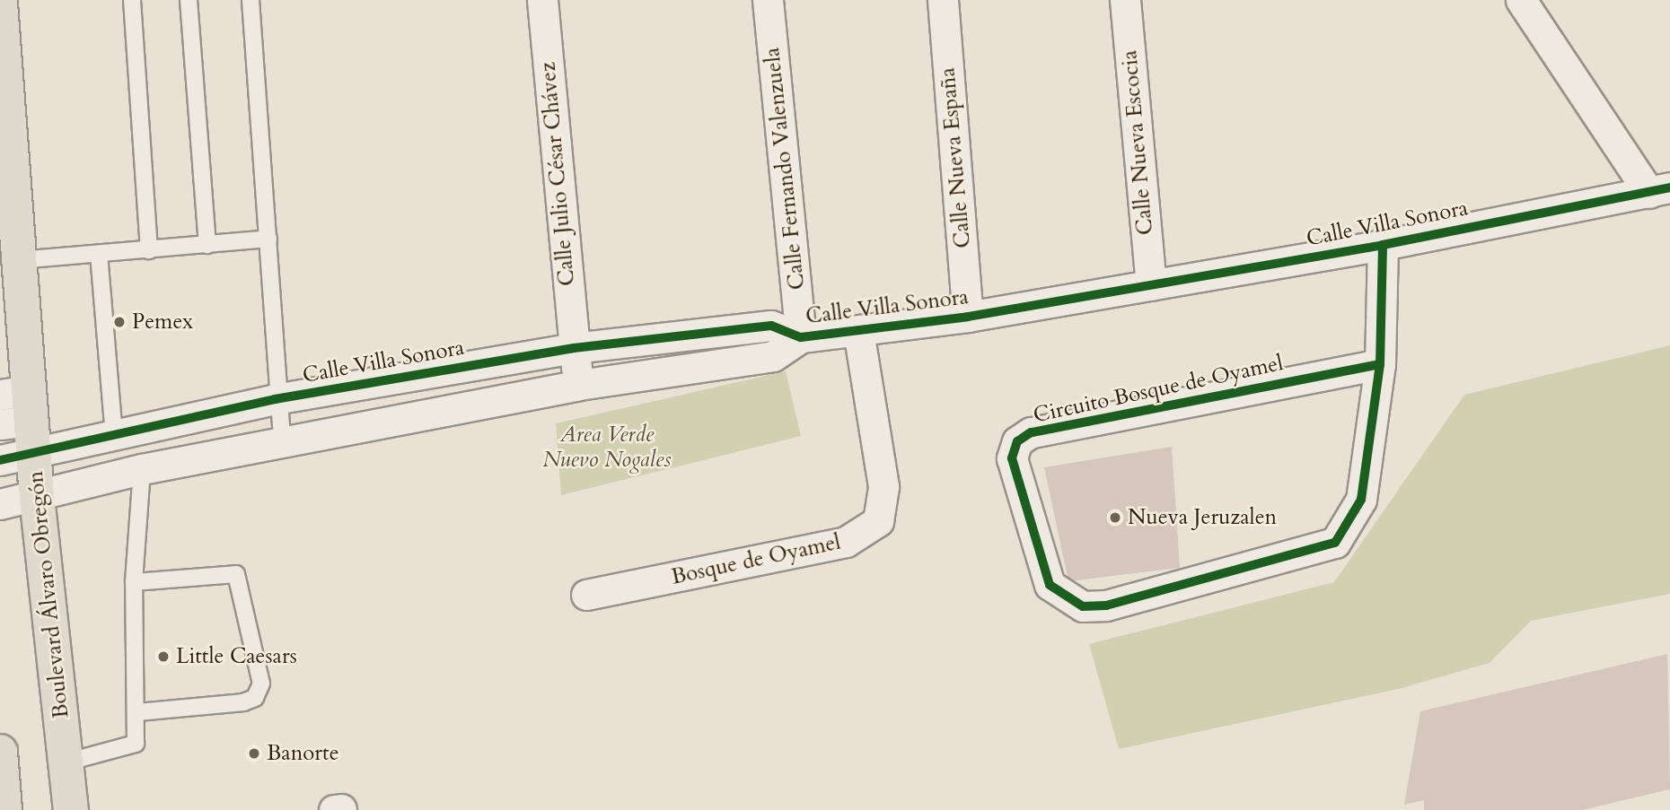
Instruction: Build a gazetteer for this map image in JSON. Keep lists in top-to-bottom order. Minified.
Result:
{"streets":{"highway":["Boulevard Álvaro Obregón"],"street":["Calle Nueva Escocia","Calle Nueva España","Calle Fernando Valenzuela","Calle Julio César Chávez","Calle Villa Sonora","Circuito Bosque de Oyamel","Bosque de Oyamel"]},"crossings":[["Calle Nueva Escocia","Calle Villa Sonora"],["Calle Nueva España","Calle Villa Sonora"],["Calle Fernando Valenzuela","Calle Villa Sonora"],["Calle Julio César Chávez","Calle Villa Sonora"],["Calle Villa Sonora","Circuito Bosque de Oyamel"],["Calle Villa Sonora","Bosque de Oyamel"],["Calle Villa Sonora","Boulevard Álvaro Obregón"]],"parks":["Area Verde Nuevo Nogales"],"places":["Pemex","Nueva Jeruzalen","Little Caesars","Banorte"]}
